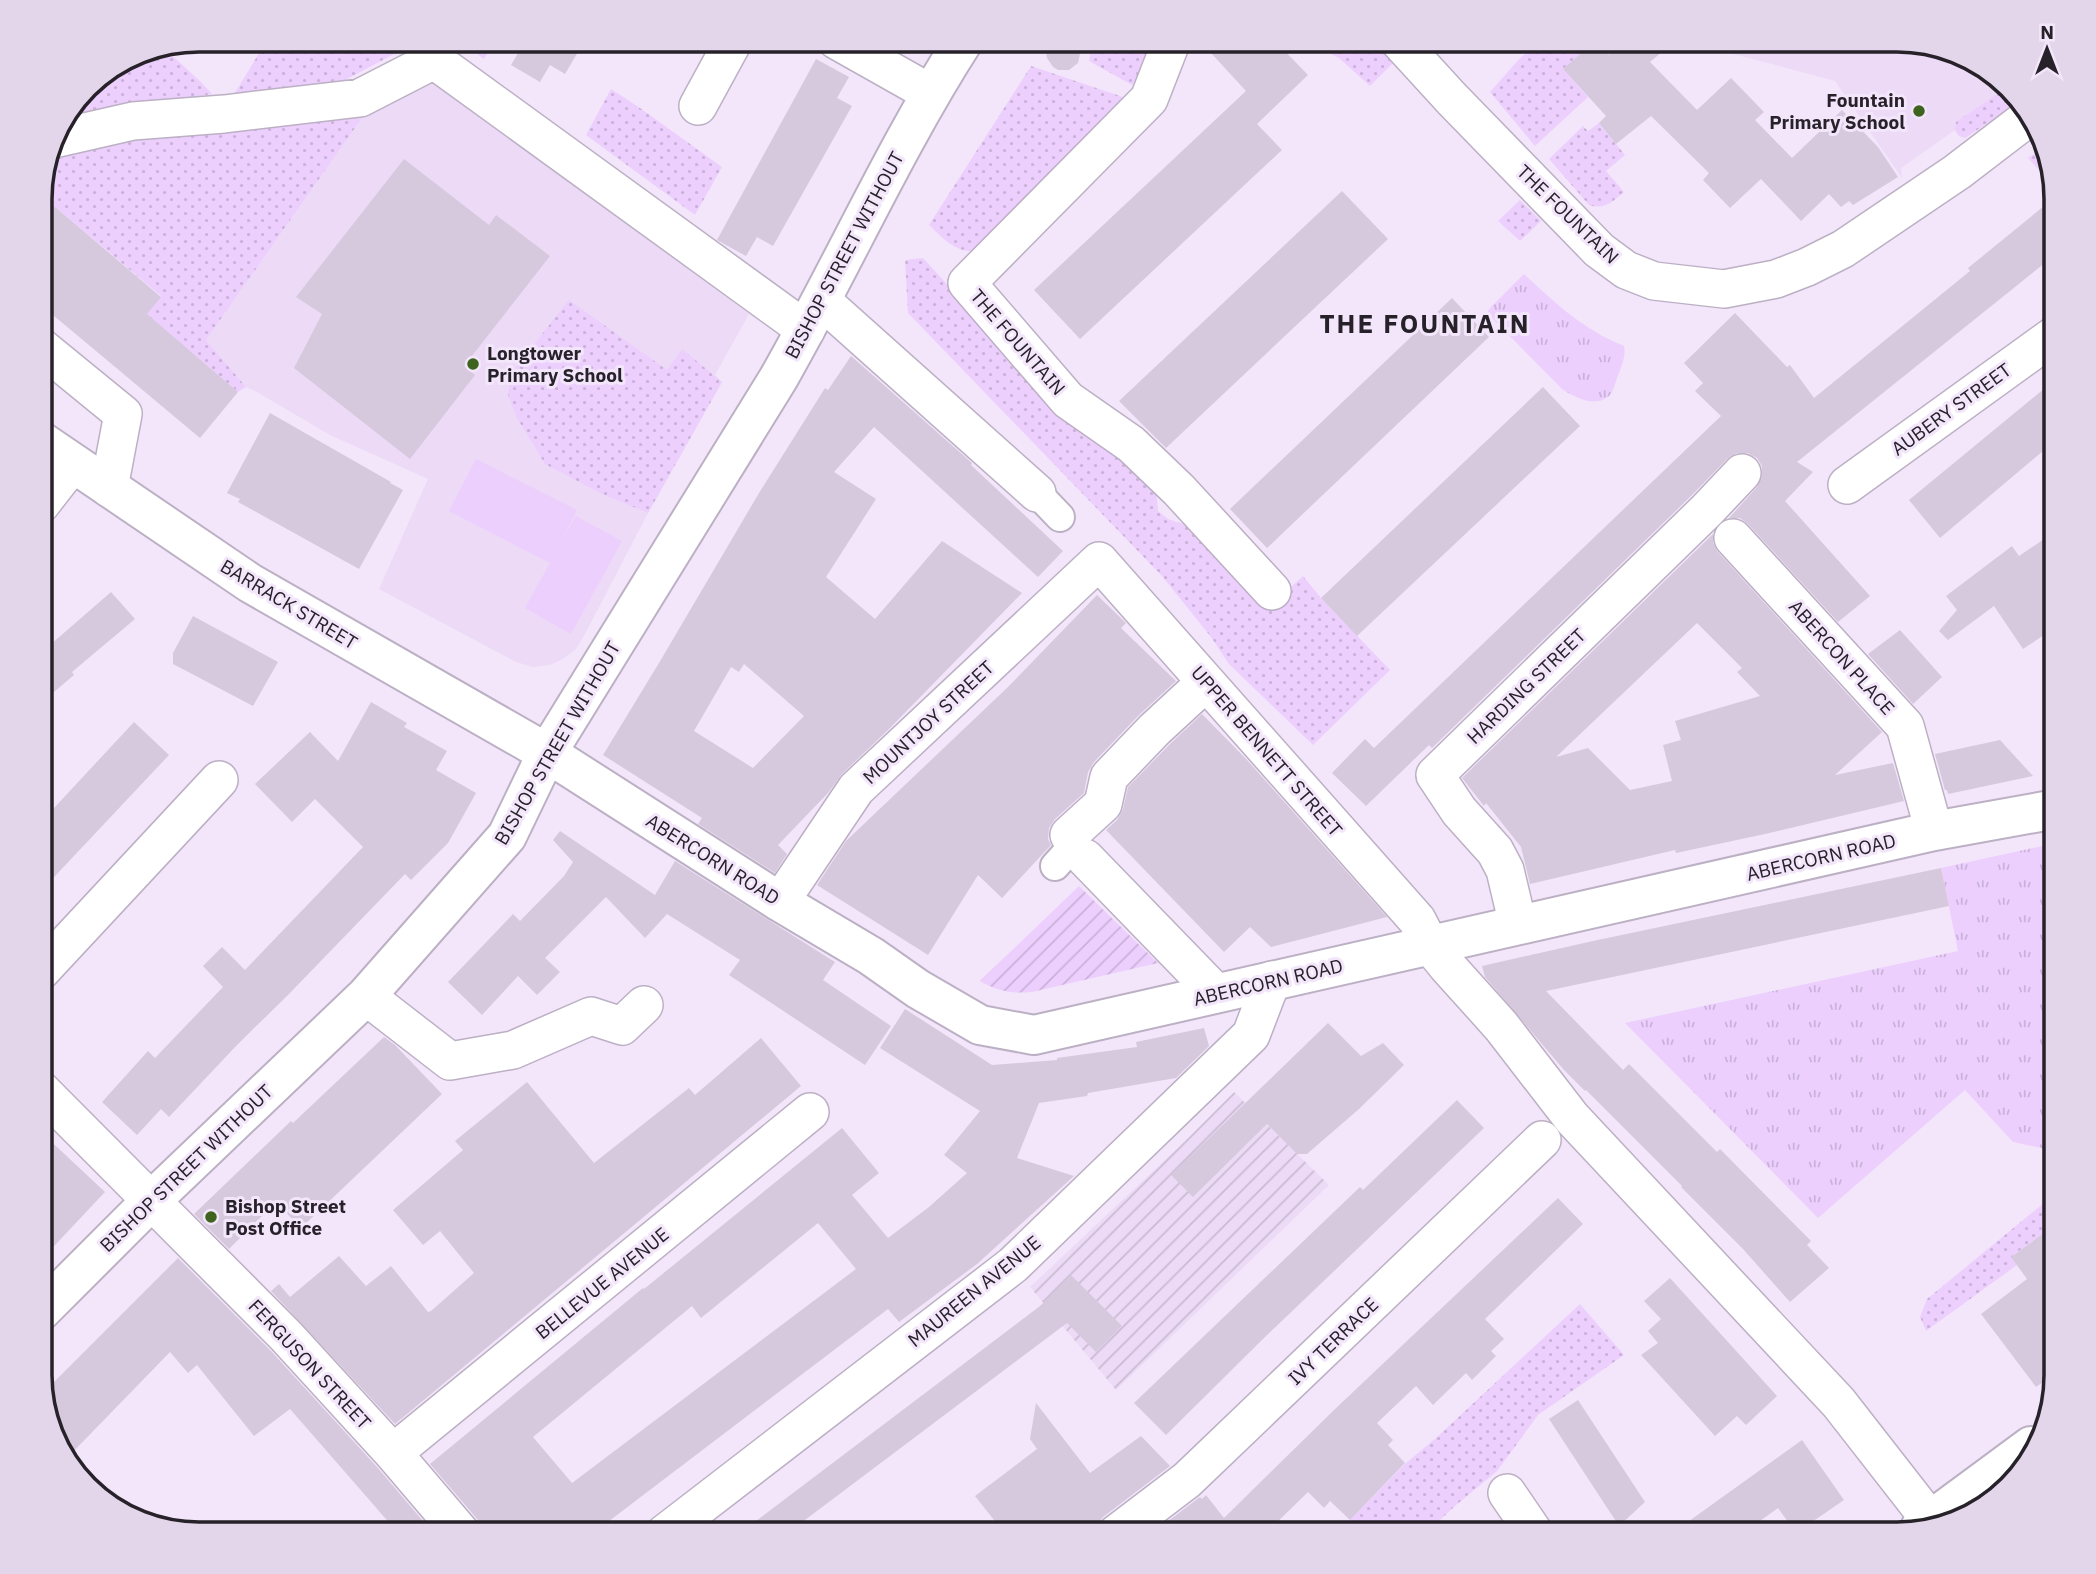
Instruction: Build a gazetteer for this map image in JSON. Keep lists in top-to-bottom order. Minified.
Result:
{"streets":{"main road":["BISHOP STREET WITHOUT","BARRACK STREET","ABERCORN ROAD"],"street":["THE FOUNTAIN","AUBERY STREET","ABERCON PLACE","HARDING STREET","MOUNTJOY STREET","UPPER BENNETT STREET","BELLEVUE AVENUE","MAUREEN AVENUE","IVY TERRACE","FERGUSON STREET"]},"crossings":[["BISHOP STREET WITHOUT","BARRACK STREET"],["BISHOP STREET WITHOUT","ABERCORN ROAD"],["BISHOP STREET WITHOUT","FERGUSON STREET"],["BARRACK STREET","ABERCORN ROAD"],["ABERCON PLACE","ABERCORN ROAD"],["HARDING STREET","ABERCORN ROAD"],["MOUNTJOY STREET","UPPER BENNETT STREET"],["MOUNTJOY STREET","ABERCORN ROAD"],["UPPER BENNETT STREET","ABERCORN ROAD"],["ABERCORN ROAD","MAUREEN AVENUE"],["BELLEVUE AVENUE","FERGUSON STREET"]],"districts":["THE FOUNTAIN"],"places":["Fountain Primary School","Longtower Primary School","Bishop Street Post Office"],"north":"top"}
